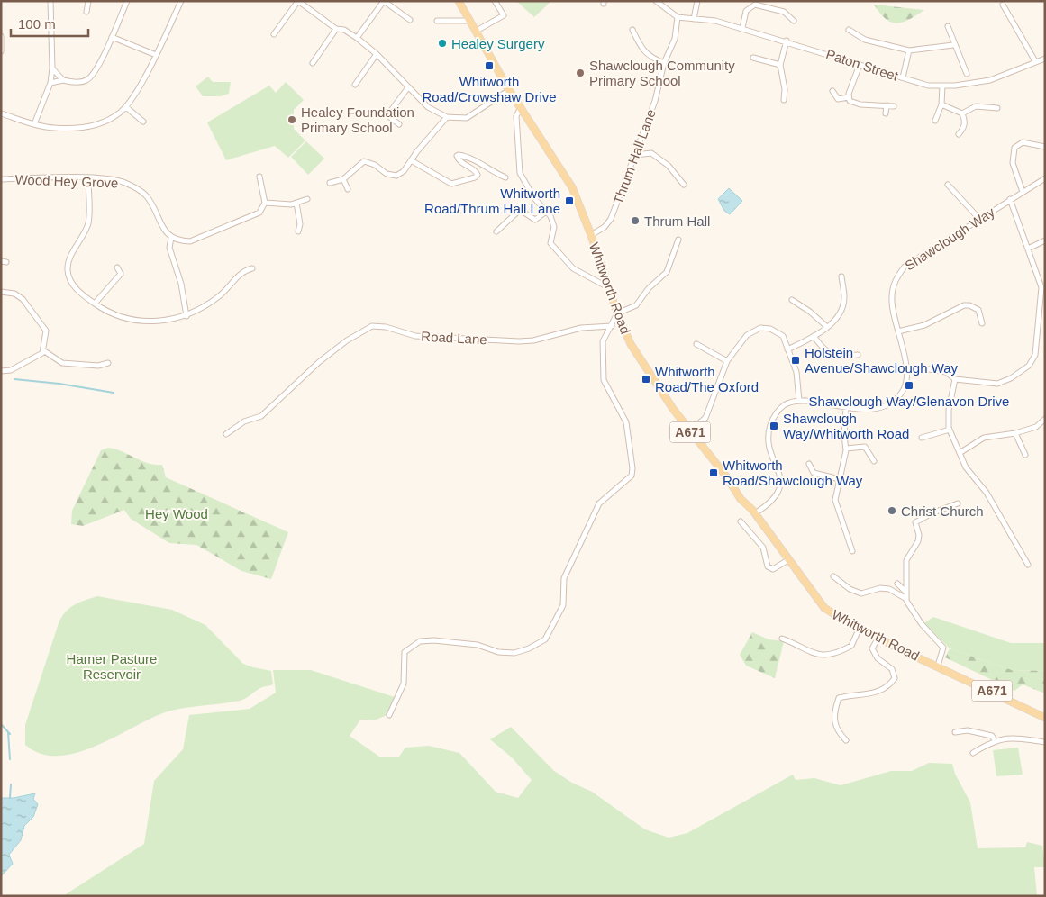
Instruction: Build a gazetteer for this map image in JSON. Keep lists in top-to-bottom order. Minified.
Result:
{"streets":{"main road":["Whitworth Road","A671"],"street":["Paton Street","Thrum Hall Lane","Wood Hey Grove","Shawclough Way","Road Lane"]},"crossings":[["Paton Street","Thrum Hall Lane"],["Thrum Hall Lane","Whitworth Road"],["Whitworth Road","A671"]],"parks":["Hey Wood","Hamer Pasture Reservoir"],"places":{"other":["Healey Surgery","Shawclough Community Primary School","Healey Foundation Primary School","Thrum Hall","Christ Church"],"transit":["Whitworth Road/Crowshaw Drive","Whitworth Road/Thrum Hall Lane","Holstein Avenue/Shawclough Way","Whitworth Road/The Oxford","Shawclough Way/Glenavon Drive","Shawclough Way/Whitworth Road","Whitworth Road/Shawclough Way"]},"scale_bar":"100 m"}
